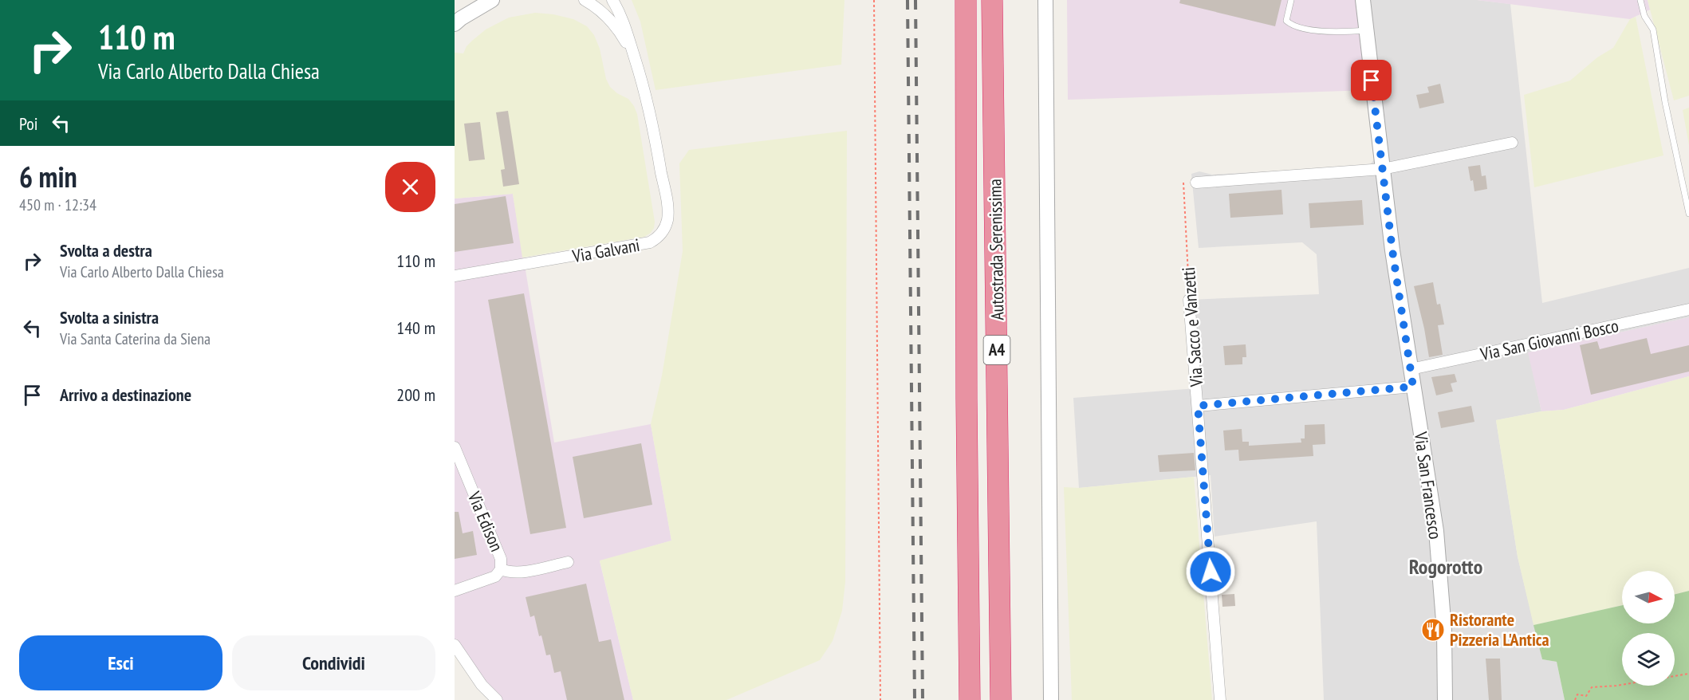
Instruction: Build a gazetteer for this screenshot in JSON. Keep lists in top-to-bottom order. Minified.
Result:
{"streets":{"highway":["Autostrada Serenissima","A4"],"street":["Via Galvani","Via Sacco e Vanzetti","Via San Giovanni Bosco","Via San Francesco","Via Edison"]},"crossings":[["Via San Giovanni Bosco","Via San Francesco"]],"districts":["Rogorotto"],"places":{"restaurant":["Ristorante Pizzeria L'Antica"]},"north":"right","page":{"turn":["110 m","Via Carlo Alberto Dalla Chiesa"],"then":"Poi","heading":["6 min","450 m · 12:34"],"list":[{"name":"Svolta a destra","note":"Via Carlo Alberto Dalla Chiesa","value":"110 m"},{"name":"Svolta a sinistra","note":"Via Santa Caterina da Siena","value":"140 m"},{"name":"Arrivo a destinazione","value":"200 m"}],"buttons":["Esci","Condividi"]}}
